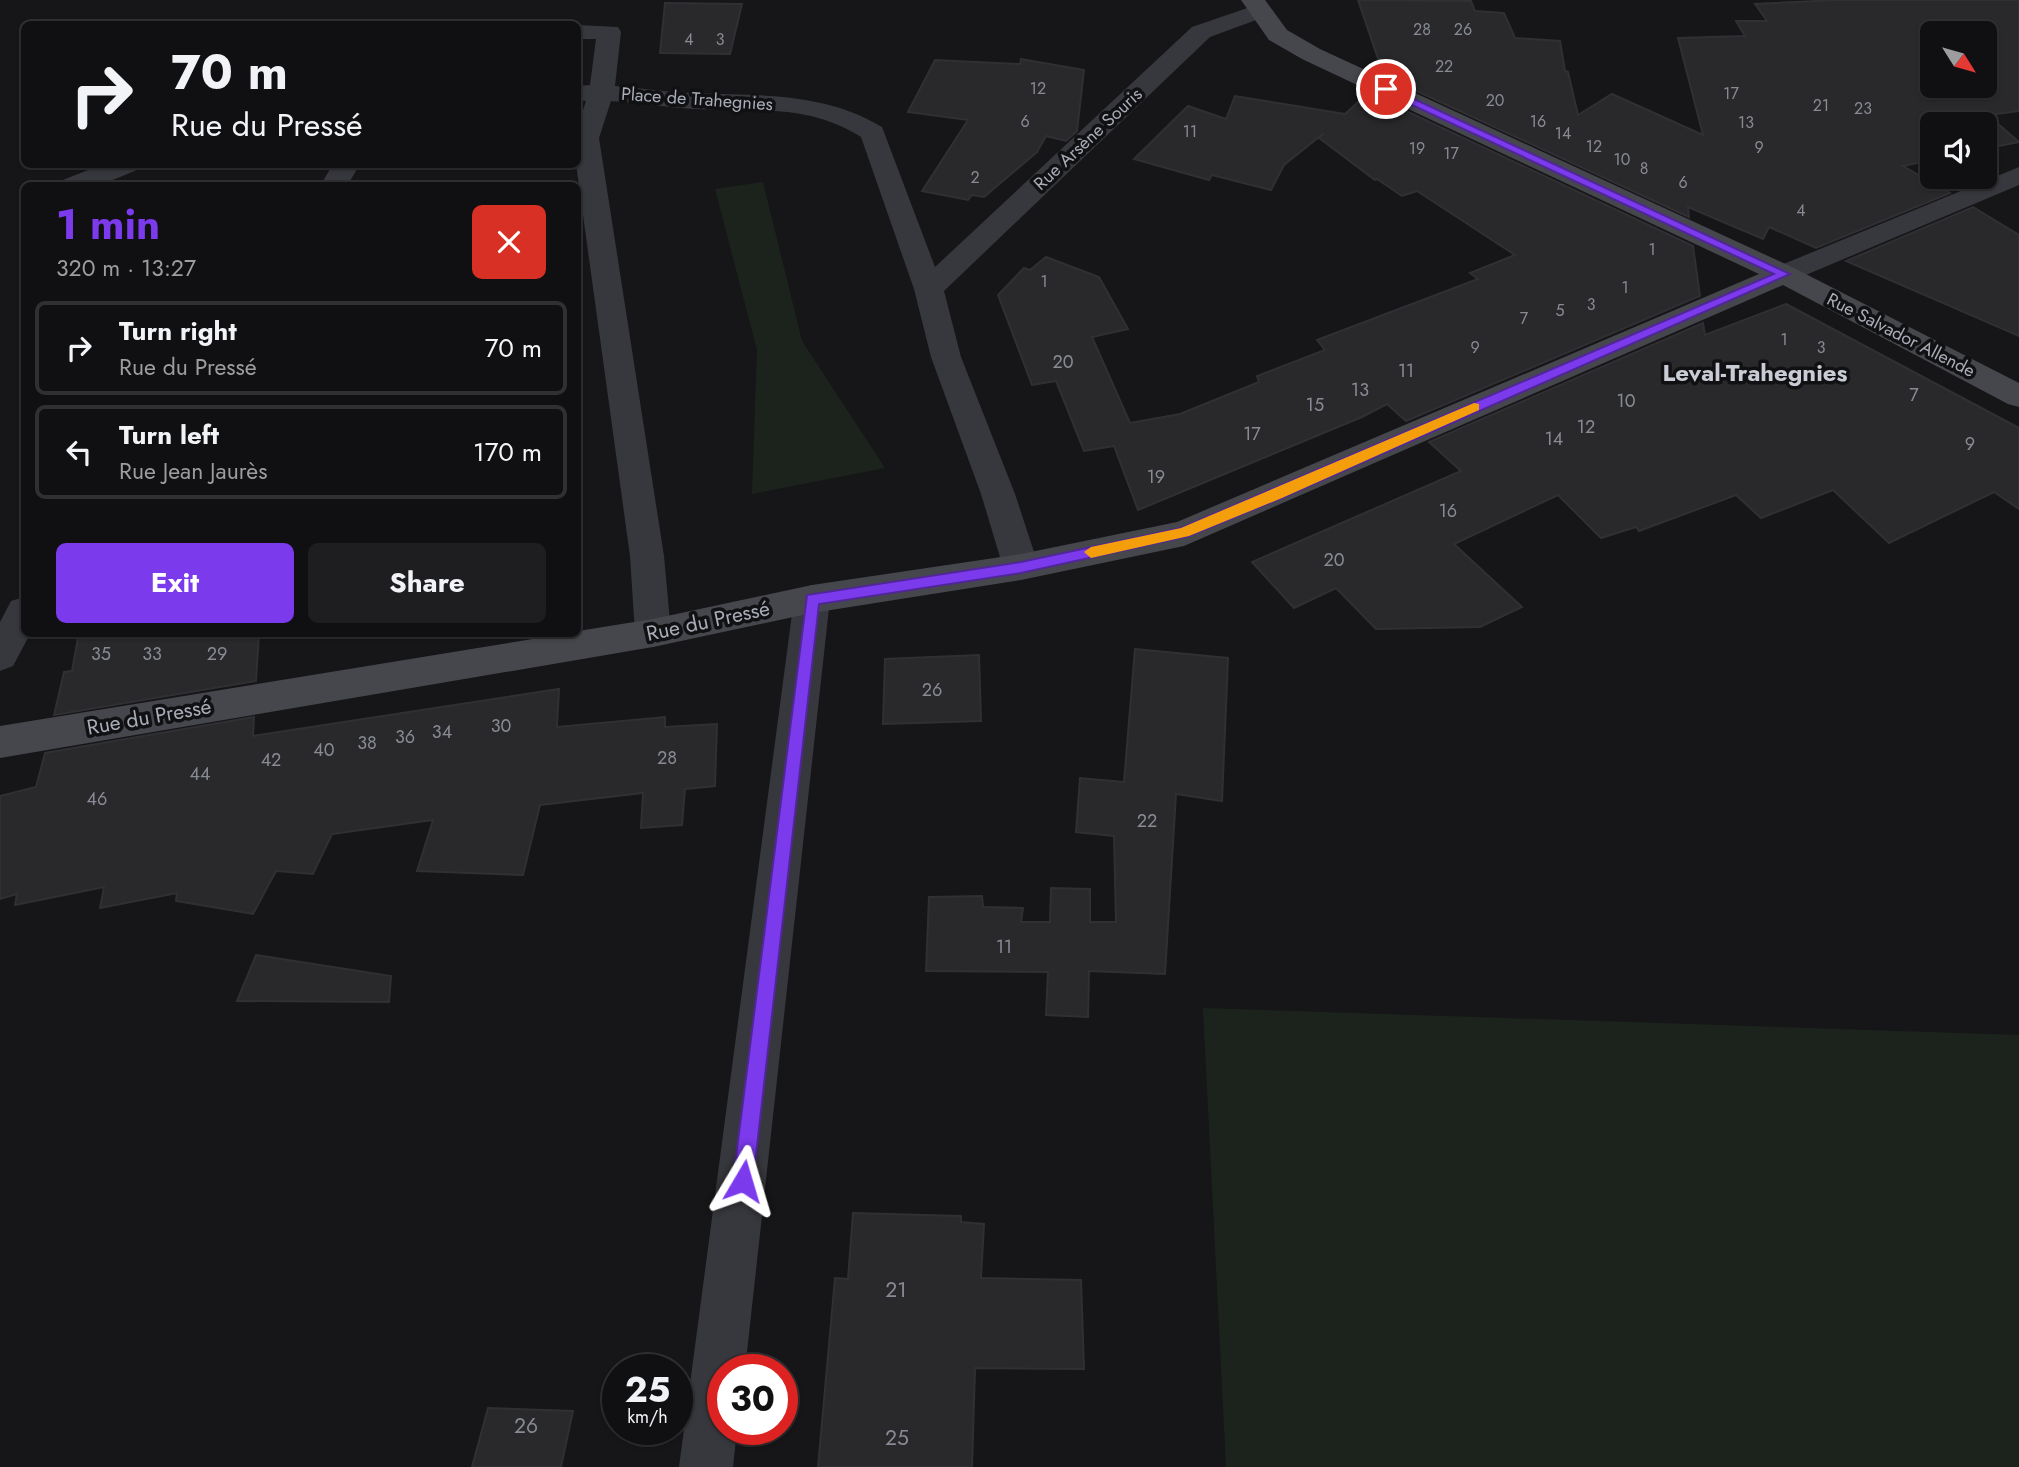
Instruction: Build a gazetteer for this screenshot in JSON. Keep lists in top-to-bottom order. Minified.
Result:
{"streets":{"street":["Place de Trahegnies","Rue Arsène Souris","Rue Salvador Allende","Rue du Pressé"]},"crossings":[["Place de Trahegnies","Rue Arsène Souris"],["Place de Trahegnies","Rue du Pressé"],["Rue Arsène Souris","Rue Salvador Allende"],["Rue Salvador Allende","Rue du Pressé"]],"districts":["Leval-Trahegnies"],"house_numbers":["28","26","4","3","22","12","17","20","21","23","6","16","13","11","14","12","9","19","17","10","8","2","6","4","1","1","1","3","5","7","1","9","3","20","11","13","7","10","15","12","17","14","9","19","16","20","35","33","29","26","30","34","36","38","40","28","42","44","46","22","11","21","26","25"],"north":"bottom right","page":{"turn":["70 m","Rue du Pressé"],"heading":["1 min","320 m · 13:27"],"list":[{"name":"Turn right","note":"Rue du Pressé","value":"70 m"},{"name":"Turn left","note":"Rue Jean Jaurès","value":"170 m"}],"buttons":["Exit","Share"],"speed":"25 km/h","limit":"30"}}
